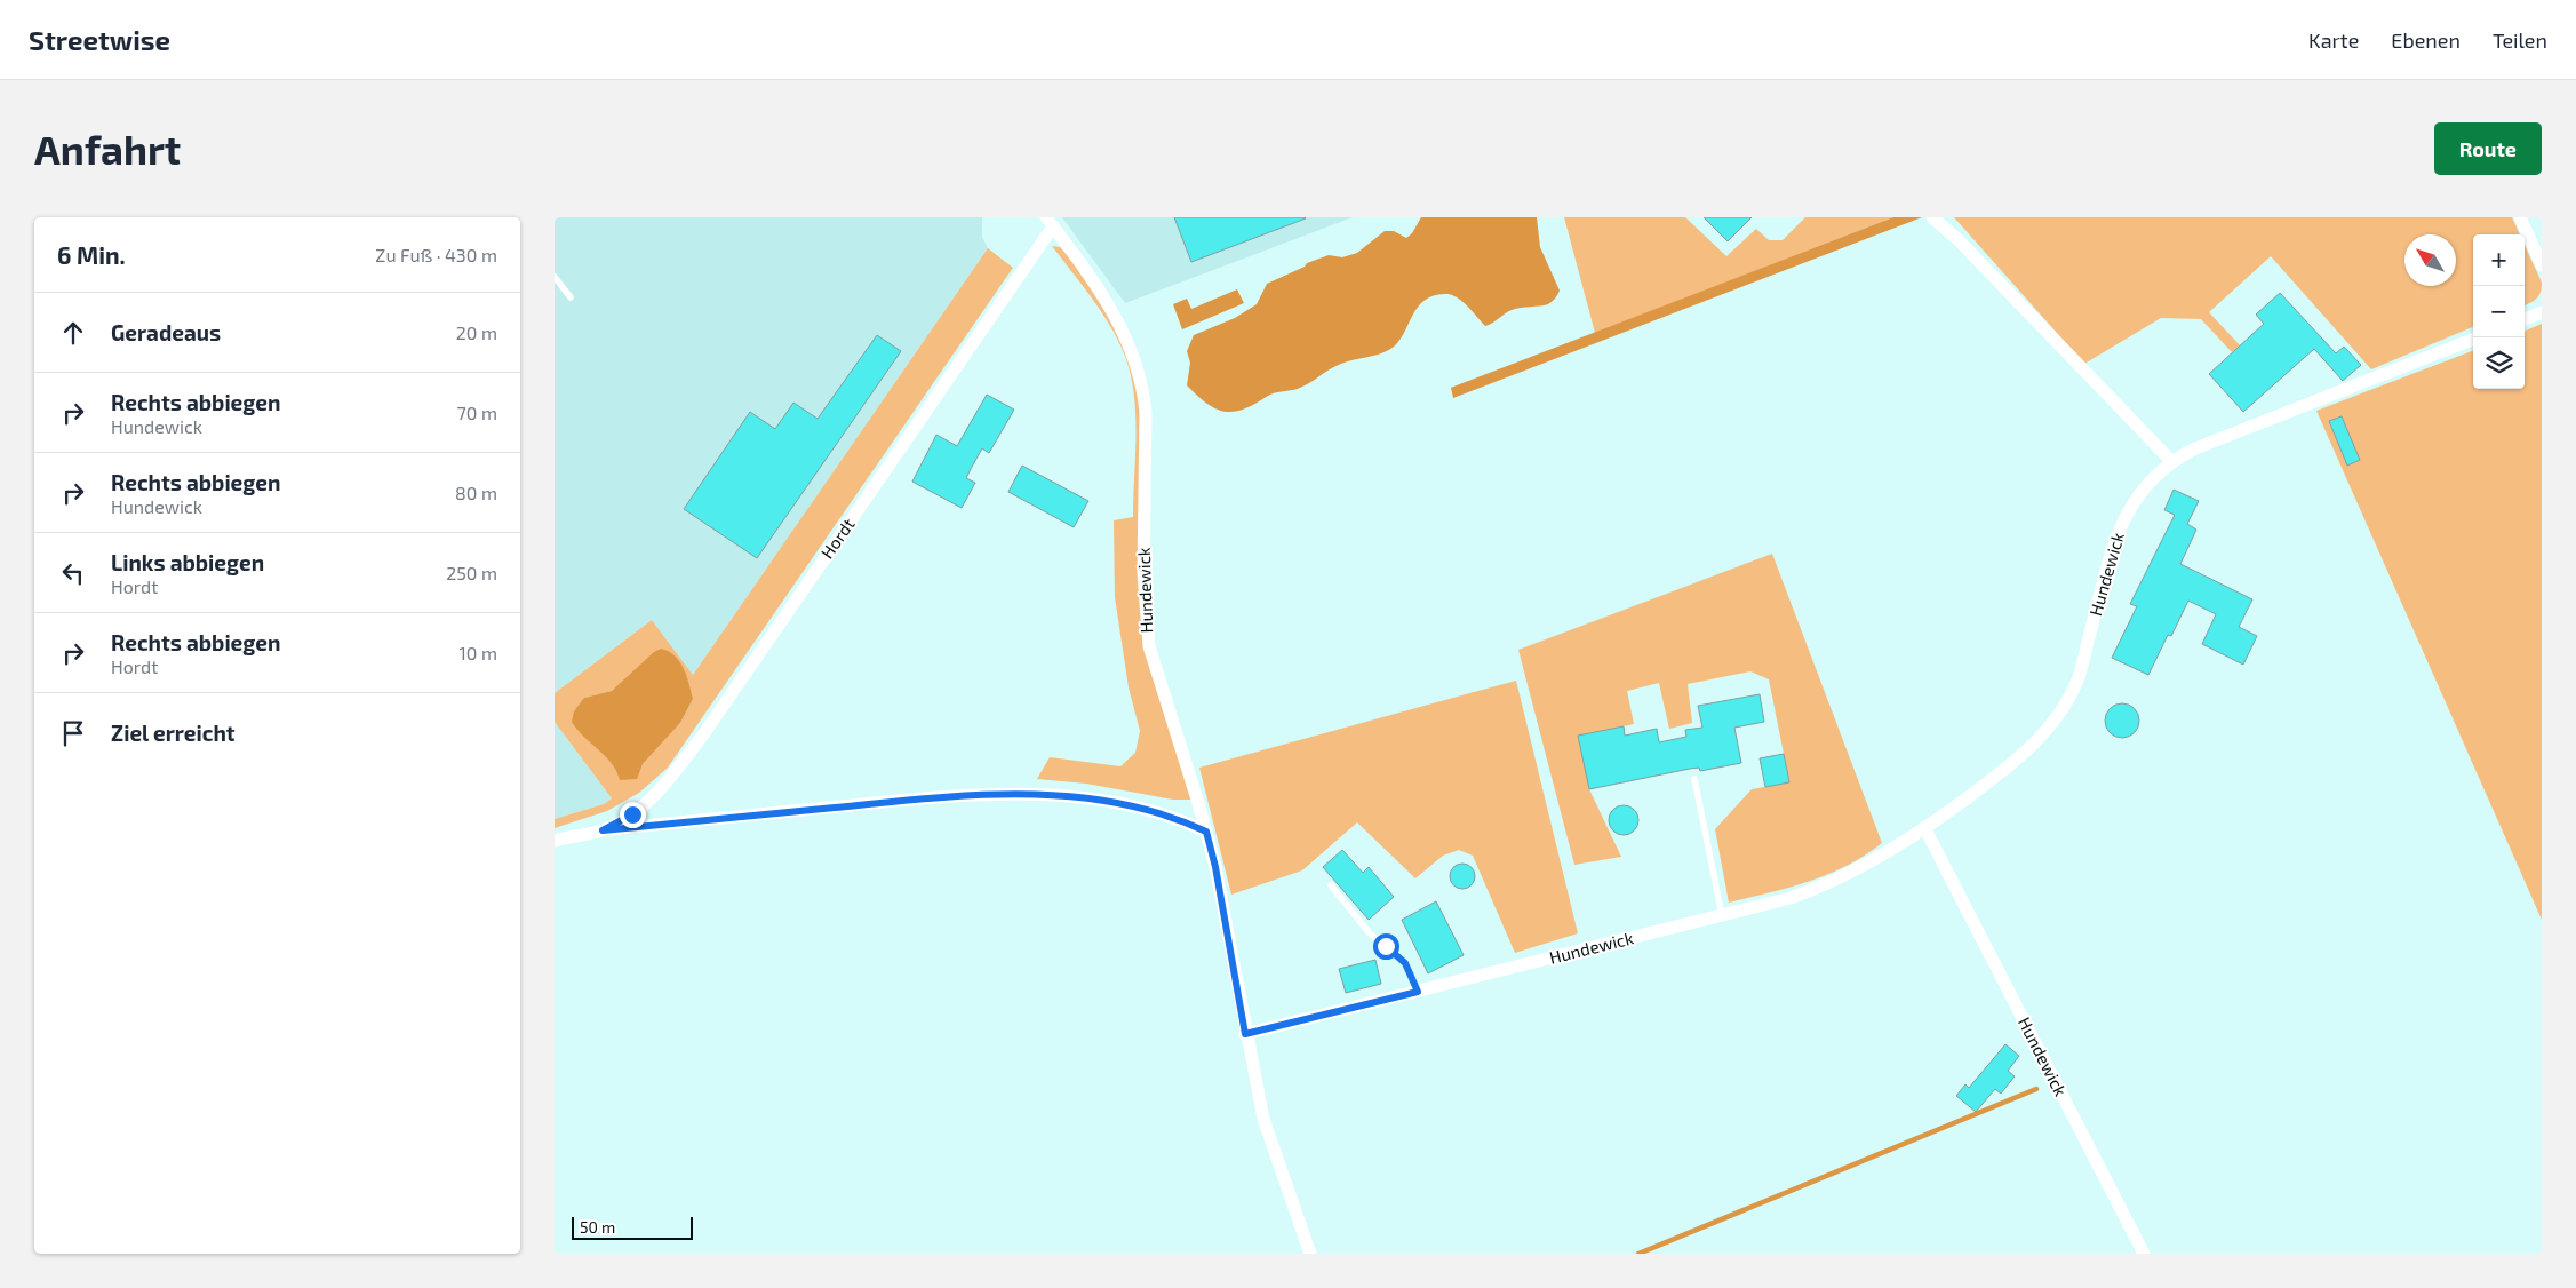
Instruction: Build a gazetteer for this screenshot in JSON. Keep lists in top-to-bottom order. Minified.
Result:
{"streets":{"street":["Hordt","Hundewick"]},"crossings":[["Hordt","Hundewick"]],"scale_bar":"50 m","north":"top left","page":{"header":"Streetwise","nav":["Karte","Ebenen","Teilen"],"buttons":"Route","title":"Anfahrt","heading":["6 Min.","Zu Fuß · 430 m"],"map_buttons":["+","−"],"list":[["Geradeaus","20 m"],["Rechts abbiegen","Hundewick","70 m"],["Rechts abbiegen","Hundewick","80 m"],["Links abbiegen","Hordt","250 m"],["Rechts abbiegen","Hordt","10 m"],"Ziel erreicht"],"scale":"50 m"}}
